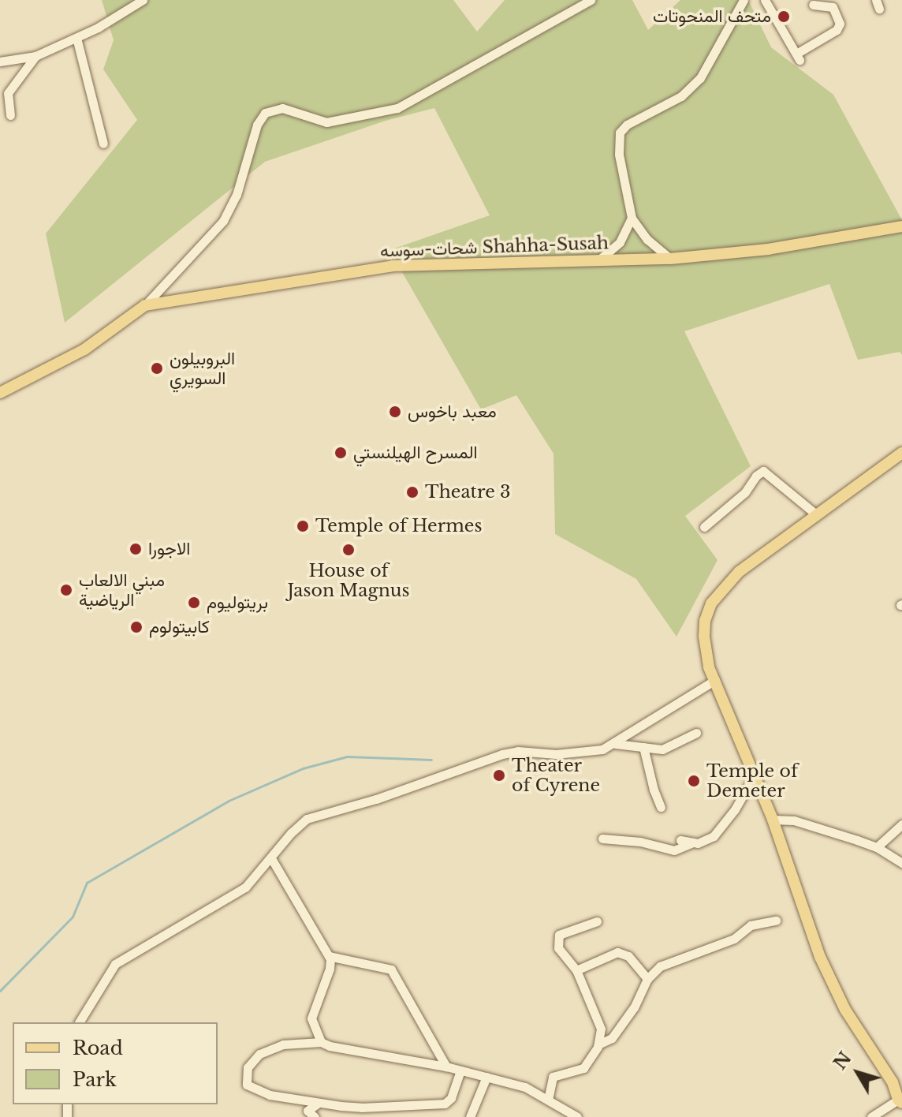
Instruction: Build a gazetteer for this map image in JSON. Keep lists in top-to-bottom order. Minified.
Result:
{"streets":{"main road":["شحات-سوسه Shahha-Susah"]},"places":["متحف المنحوتات","البروبيلون السويري","معبد باخوس","المسرح الهيلنستي","Theatre 3","Temple of Hermes","الاجورا","House of Jason Magnus","مبني الالعاب الرياضية","بريتوليوم","كابيتولوم","Theater of Cyrene","Temple of Demeter"],"legend":["Road","Park"],"north":"top left"}
